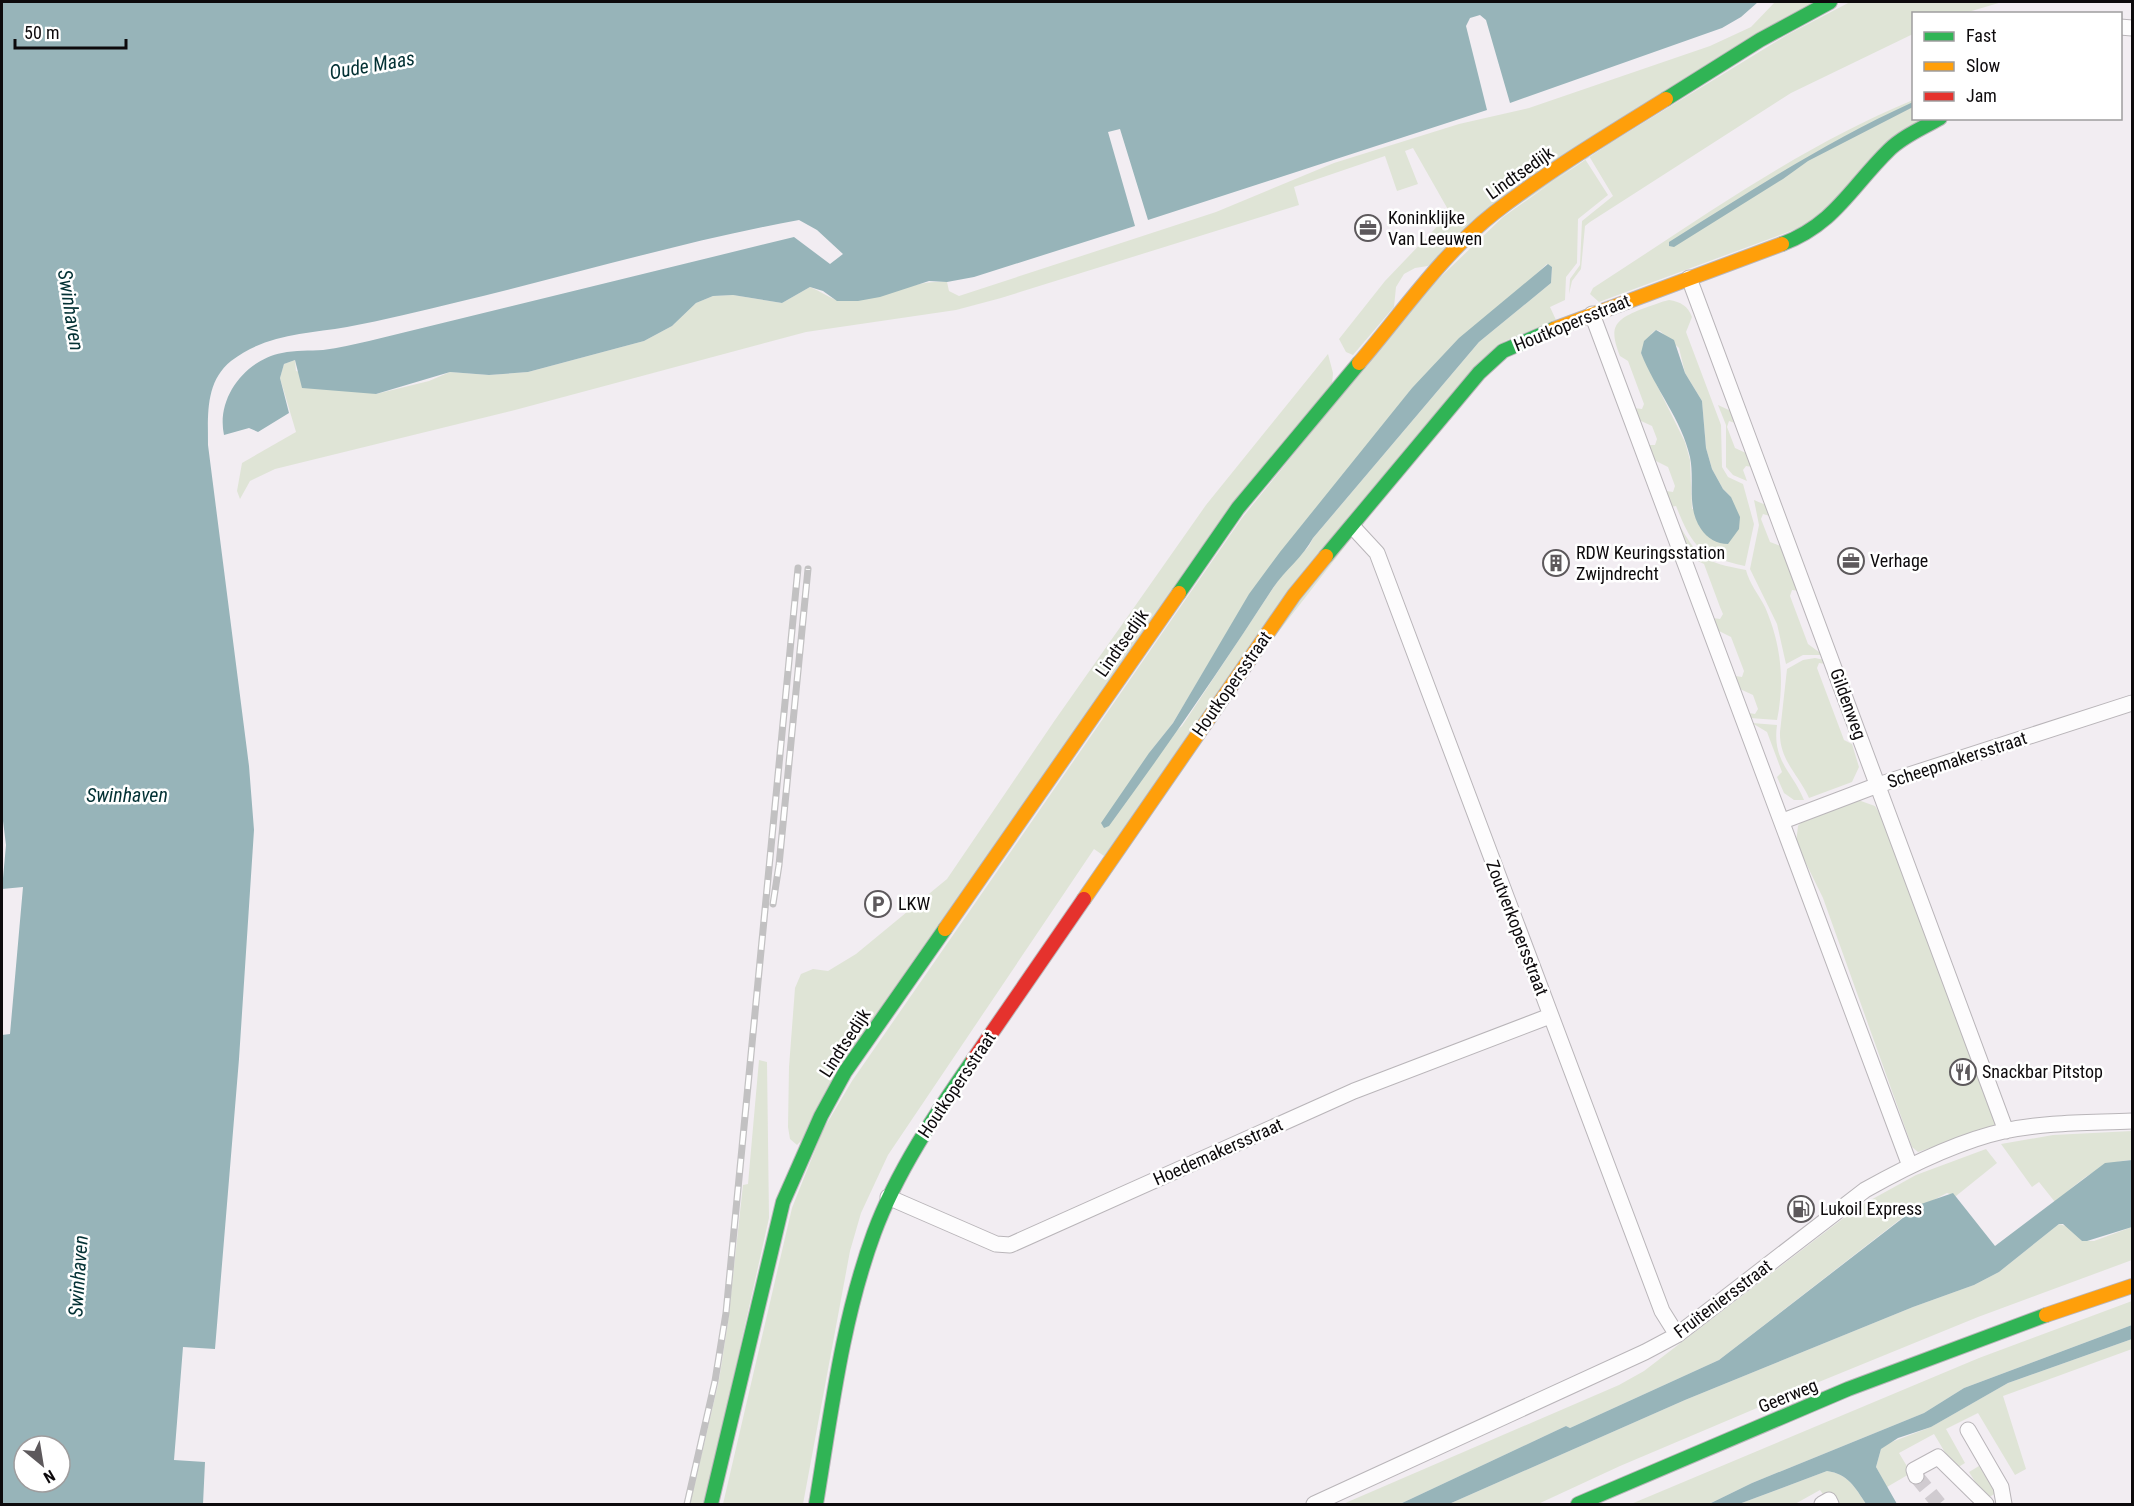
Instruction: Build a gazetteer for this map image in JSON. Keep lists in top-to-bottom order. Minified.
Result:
{"streets":{"street":["Lindtsedijk","Houtkopersstraat","Gildenweg","Scheepmakersstraat","Zoutverkopersstraat","Hoedemakersstraat","Fruiteniersstraat","Geerweg"]},"crossings":[["Houtkopersstraat","Gildenweg"],["Houtkopersstraat","Zoutverkopersstraat"],["Houtkopersstraat","Hoedemakersstraat"],["Gildenweg","Scheepmakersstraat"],["Gildenweg","Fruiteniersstraat"],["Zoutverkopersstraat","Hoedemakersstraat"],["Zoutverkopersstraat","Fruiteniersstraat"]],"water":["Oude Maas","Swinhaven"],"places":{"office":["Koninklijke Van Leeuwen","Verhage"],"building":["RDW Keuringsstation Zwijndrecht"],"parking":["LKW"],"restaurant":["Snackbar Pitstop"],"fuel station":["Lukoil Express"]},"legend":["Fast","Slow","Jam"],"scale_bar":"50 m","north":"bottom right"}
